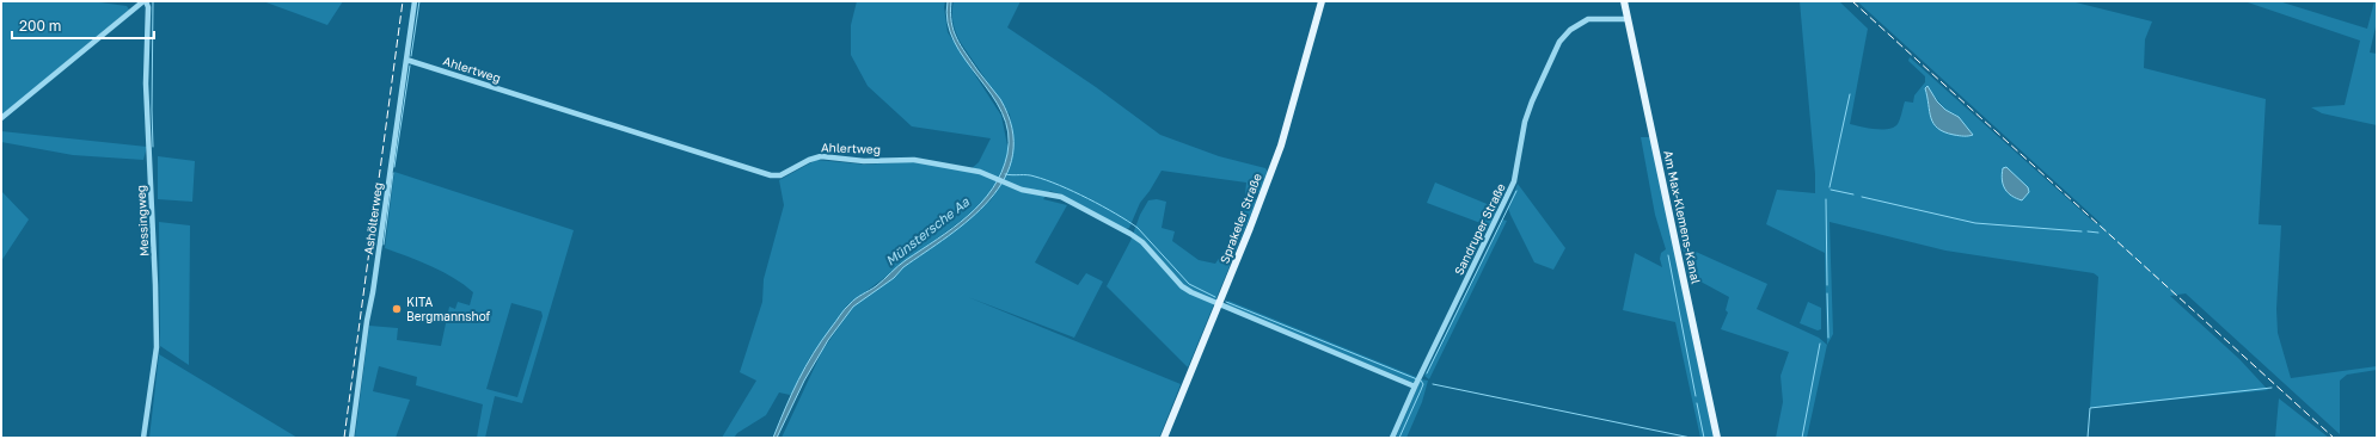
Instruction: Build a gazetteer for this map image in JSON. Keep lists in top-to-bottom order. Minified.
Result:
{"streets":{"main road":["Am Max-Klemens-Kanal","Sprakeler Straße"],"street":["Ahlertweg","Ashölterweg","Messingweg","Sandruper Straße"]},"crossings":[["Ahlertweg","Ashölterweg"],["Ahlertweg","Sprakeler Straße"],["Ahlertweg","Sandruper Straße"],["Am Max-Klemens-Kanal","Sandruper Straße"]],"water":["Münstersche Aa"],"places":["KITA Bergmannshof"],"scale_bar":"200 m"}
